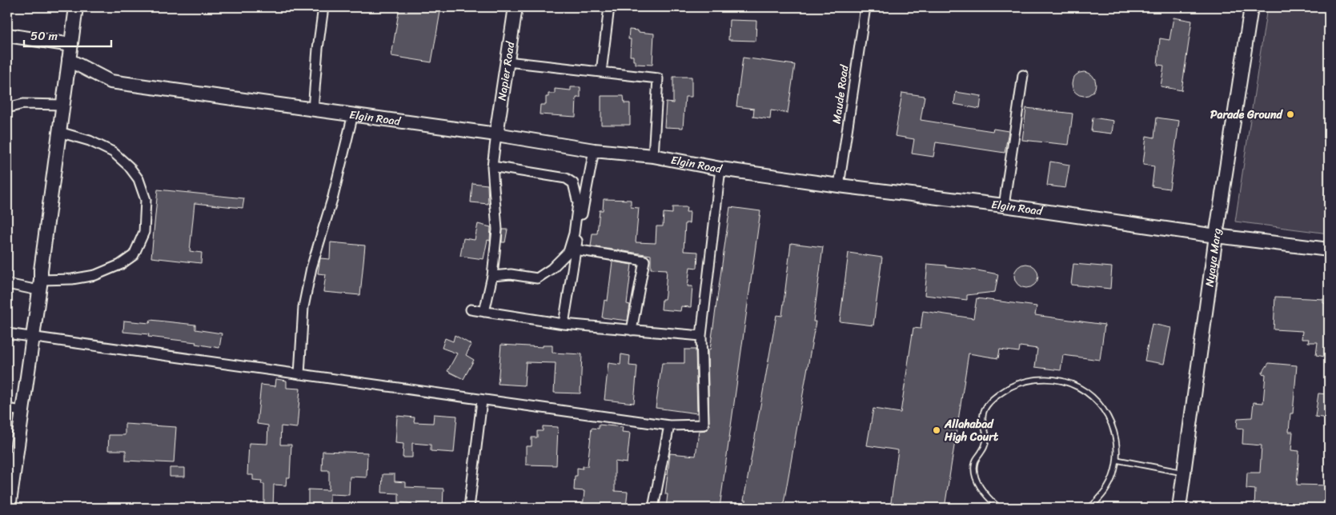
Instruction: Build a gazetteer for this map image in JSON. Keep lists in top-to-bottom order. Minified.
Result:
{"streets":{"street":["Napier Road","Maude Road","Elgin Road","Nyaya Marg"]},"crossings":[["Napier Road","Elgin Road"],["Maude Road","Elgin Road"],["Elgin Road","Nyaya Marg"]],"places":["Parade Ground","Allahabad High Court"],"scale_bar":"50 m"}
